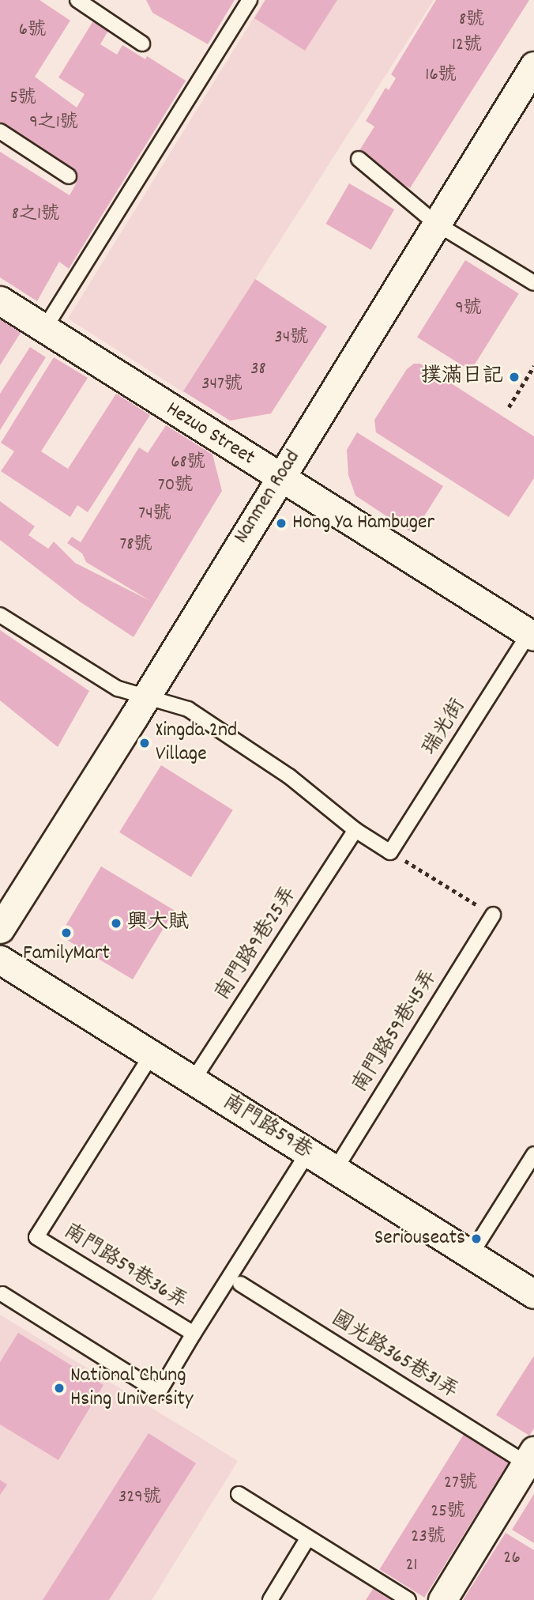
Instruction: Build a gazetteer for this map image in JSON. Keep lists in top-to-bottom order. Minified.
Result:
{"streets":{"street":["Hezuo Street","Nanmen Road","南門路59巷"],"lane":["瑞光街","南門路9巷25弄","南門路59巷45弄","南門路59巷36弄","國光路365巷31弄"]},"crossings":[["Hezuo Street","Nanmen Road"],["Hezuo Street","瑞光街"],["南門路9巷25弄","南門路59巷"],["南門路59巷45弄","南門路59巷"],["南門路59巷","南門路59巷36弄"]],"places":["撲滿日記","Hong Ya Hambuger","Xingda 2nd Village","興大賦","FamilyMart","Seriouseats","National Chung Hsing University"],"house_numbers":["8號","6號","12號","16號","5號","9之1號","8之1號","9號","34號","38","347號","68號","70號","74號","78號","27號","329號","25號","23號","26","21"]}
